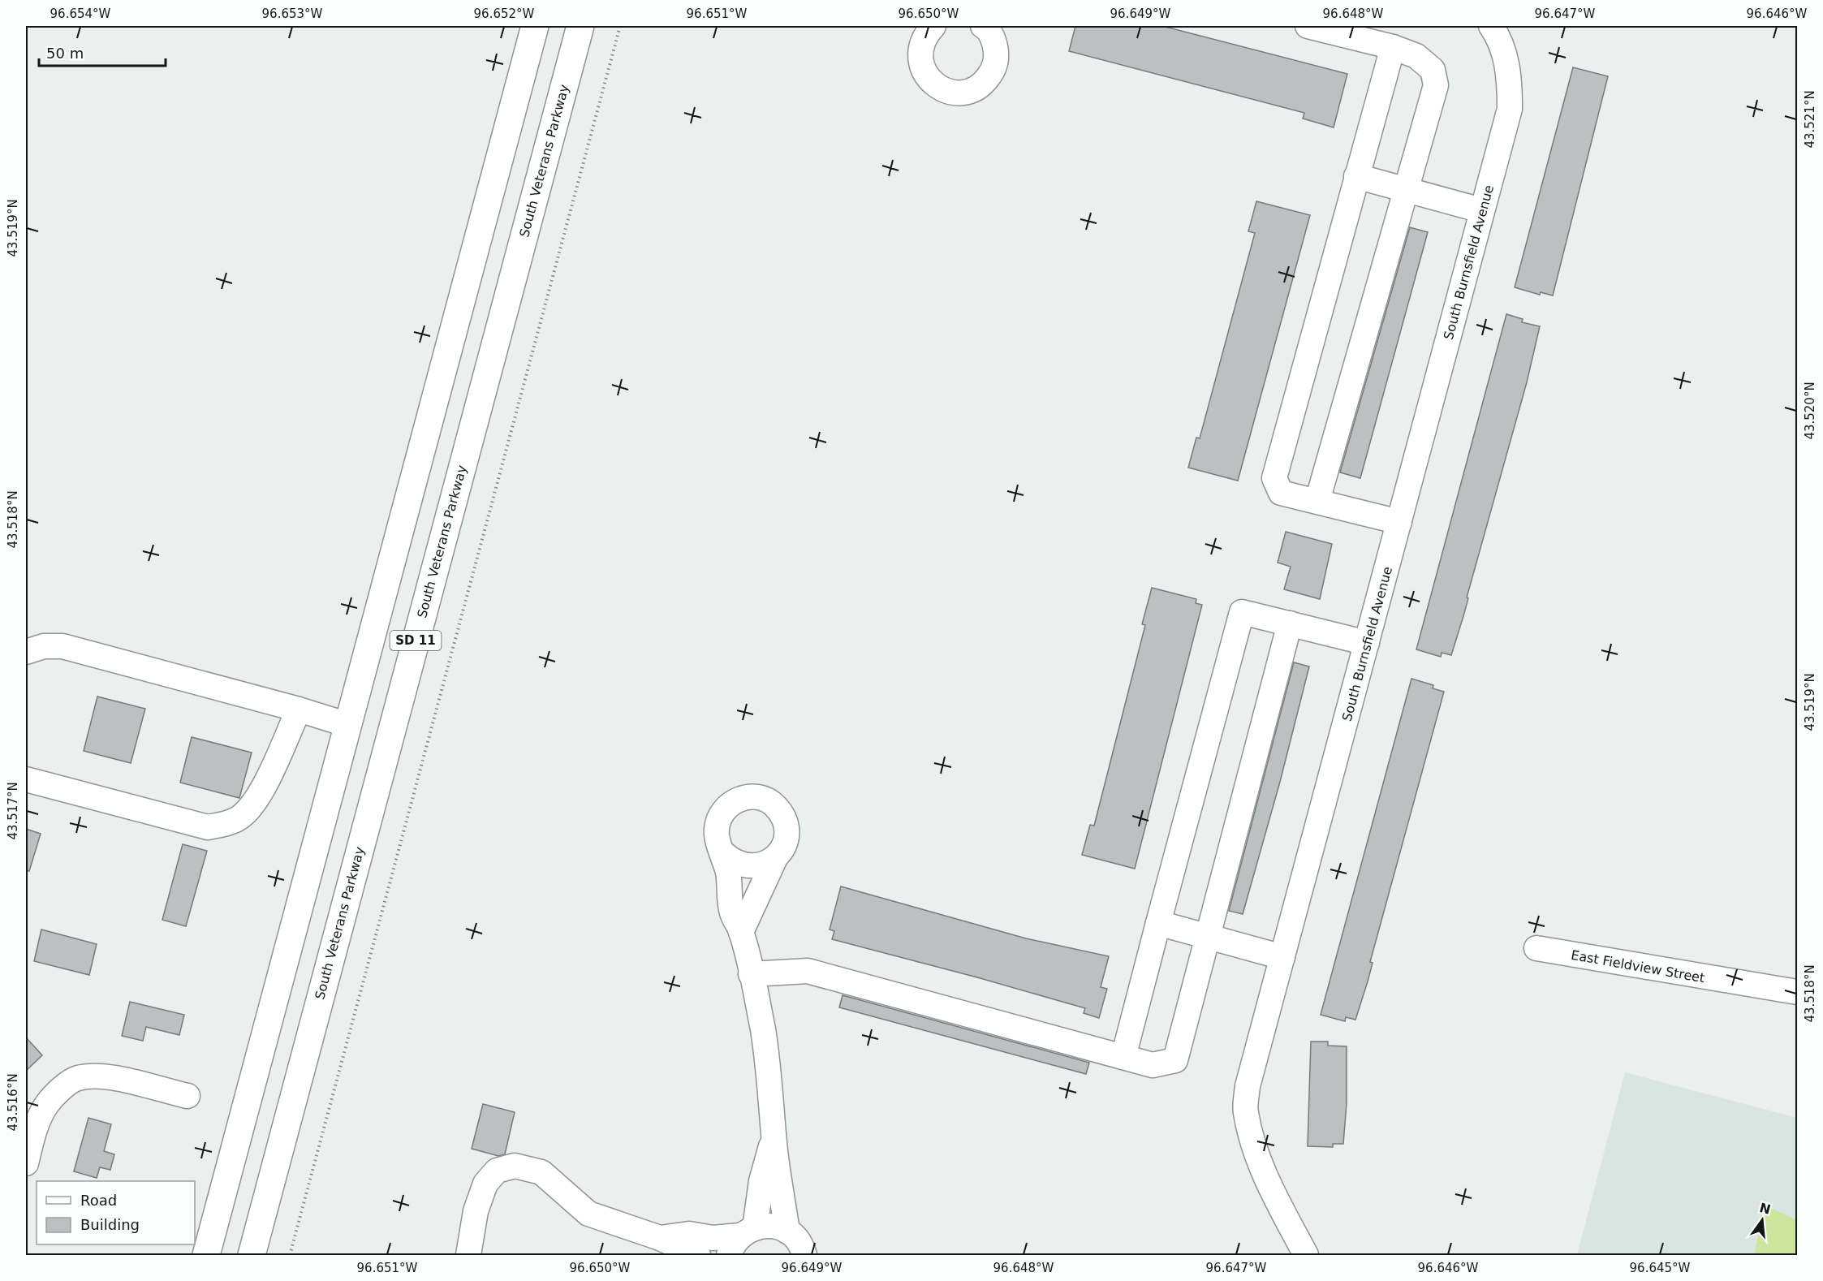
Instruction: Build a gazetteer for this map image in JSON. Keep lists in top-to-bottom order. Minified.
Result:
{"streets":{"highway":["South Veterans Parkway","SD 11"],"street":["South Burnsfield Avenue","East Fieldview Street"]},"legend":["Road","Building"],"scale_bar":"50 m","north":"top","coordinates":["96.654°W","96.653°W","96.652°W","96.651°W","96.650°W","96.649°W","96.648°W","96.647°W","96.646°W","43.521°N","43.519°N","43.520°N","43.518°N","43.517°N","43.516°N","96.645°W"]}
